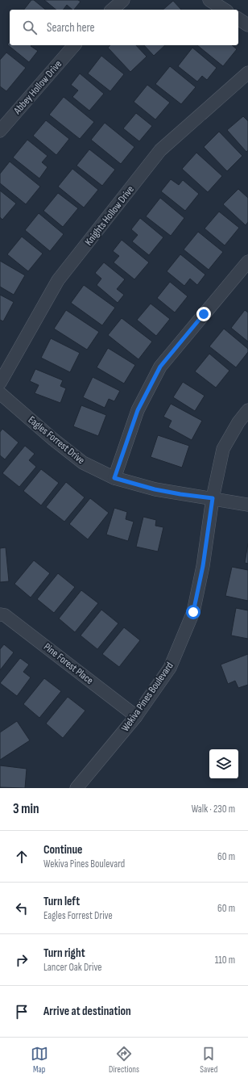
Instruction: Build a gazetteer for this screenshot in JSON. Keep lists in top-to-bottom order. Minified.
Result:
{"streets":{"street":["Abbey Hollow Drive","Knights Hollow Drive","Eagles Forrest Drive","Pine Forest Place","Wekiva Pines Boulevard"]},"crossings":[["Eagles Forrest Drive","Wekiva Pines Boulevard"],["Pine Forest Place","Wekiva Pines Boulevard"]],"page":{"search":"Search here","heading":["3 min","Walk · 230 m"],"list":[["Continue","Wekiva Pines Boulevard","60 m"],["Turn left","Eagles Forrest Drive","60 m"],["Turn right","Lancer Oak Drive","110 m"],"Arrive at destination"],"nav":["Map","Directions","Saved"]}}
